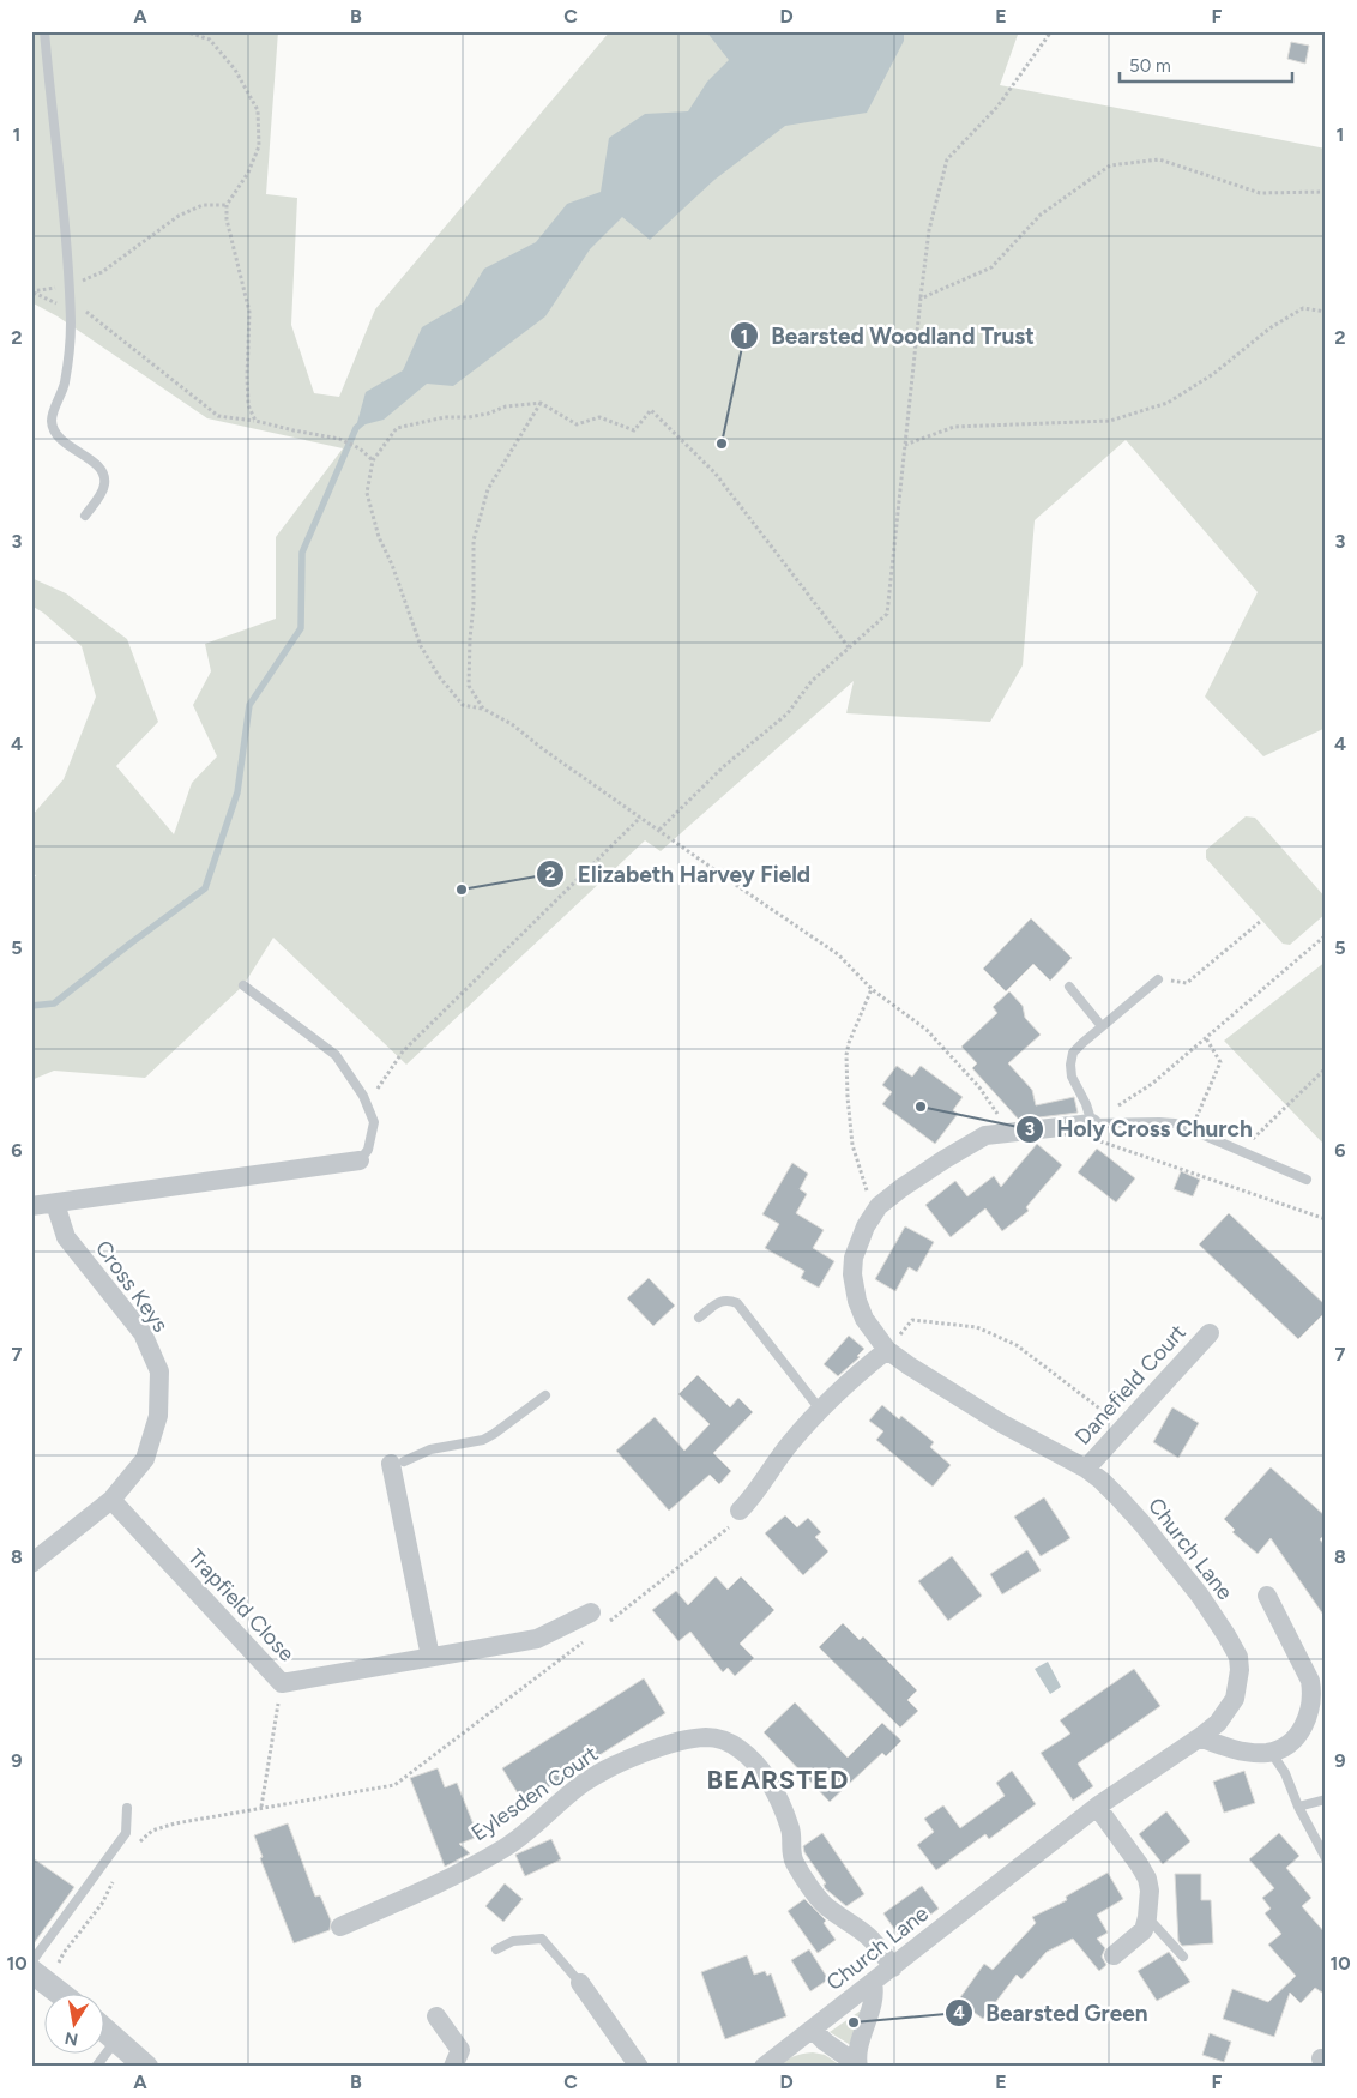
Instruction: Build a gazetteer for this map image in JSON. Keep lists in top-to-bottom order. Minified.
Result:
{"streets":{"street":["Cross Keys","Danefield Court","Church Lane","Trapfield Close","Eylesden Court"]},"crossings":[["Cross Keys","Trapfield Close"],["Danefield Court","Church Lane"],["Church Lane","Eylesden Court"]],"districts":["BEARSTED"],"places":["Bearsted Woodland Trust","Elizabeth Harvey Field","Holy Cross Church","Bearsted Green"],"scale_bar":"50 m","north":"bottom","grid":{"columns":["A","B","C","D","E","F"],"rows":["1","2","3","4","5","6","7","8","9","10"]}}
